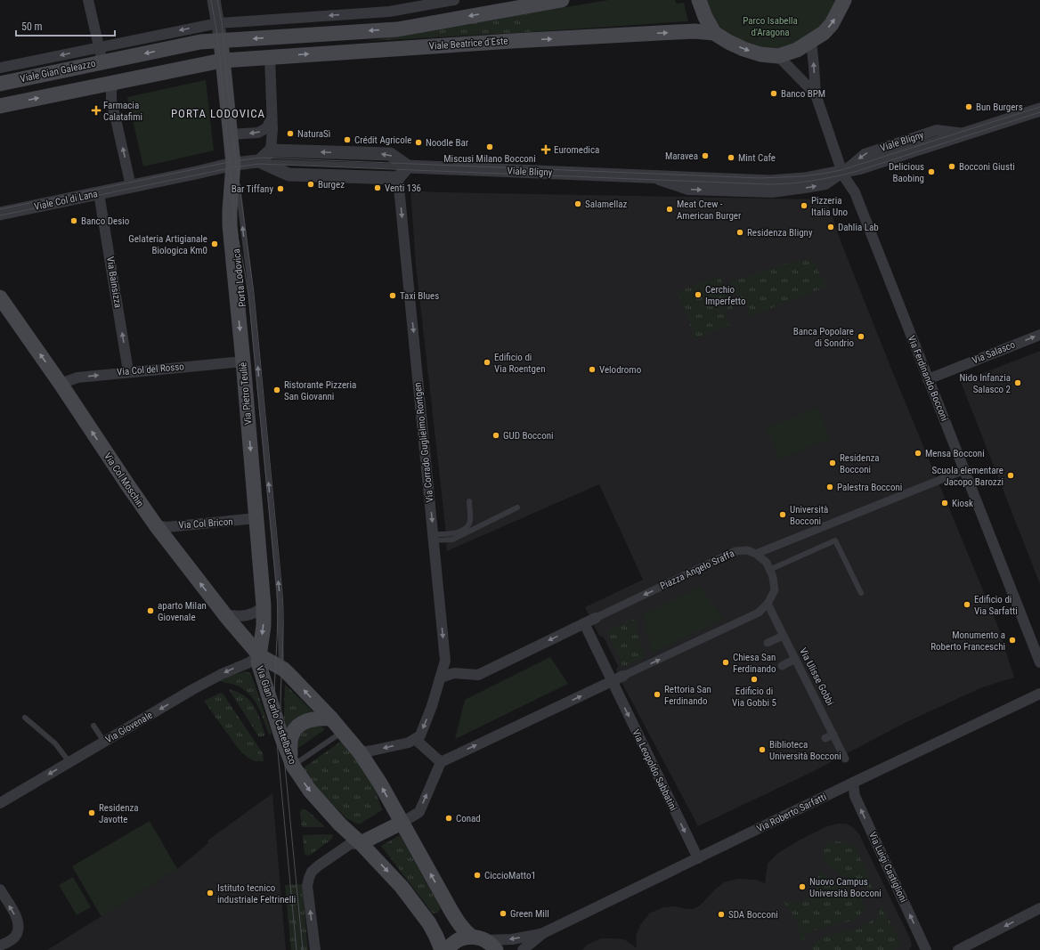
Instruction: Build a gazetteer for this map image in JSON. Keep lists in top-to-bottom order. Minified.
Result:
{"streets":{"main road":["Viale Beatrice d'Este","Viale Gian Galeazzo","Via Pietro Teuliè","Via Col Moschin","Via Gian Carlo Castelbarco"],"street":["Viale Bligny","Viale Col di Lana","Via Bainsizza","Via Salasco","Via Col del Rosso","Via Ferdinando Bocconi","Via Corrado Guglielmo Rontgen","Via Col Bricon","Piazza Angelo Sraffa","Via Ulisse Gobbi","Via Giovenale","Via Leopoldo Sabbatini","Via Roberto Sarfatti","Via Luigi Castiglioni"],"lane":["Porta Lodovica"]},"crossings":[["Viale Beatrice d'Este","Via Pietro Teuliè"],["Viale Bligny","Viale Col di Lana"],["Viale Bligny","Via Ferdinando Bocconi"],["Viale Col di Lana","Porta Lodovica"],["Viale Col di Lana","Via Bainsizza"],["Viale Col di Lana","Via Pietro Teuliè"],["Porta Lodovica","Via Col del Rosso"],["Porta Lodovica","Via Pietro Teuliè"],["Via Bainsizza","Via Col del Rosso"],["Via Salasco","Via Ferdinando Bocconi"],["Via Col del Rosso","Via Pietro Teuliè"],["Via Col del Rosso","Via Col Moschin"],["Via Pietro Teuliè","Via Col Moschin"],["Via Pietro Teuliè","Via Col Bricon"],["Via Pietro Teuliè","Via Gian Carlo Castelbarco"],["Via Pietro Teuliè","Via Giovenale"],["Via Corrado Guglielmo Rontgen","Piazza Angelo Sraffa"],["Via Col Moschin","Via Col Bricon"],["Via Col Moschin","Via Gian Carlo Castelbarco"],["Via Col Moschin","Via Giovenale"],["Via Gian Carlo Castelbarco","Via Giovenale"],["Via Gian Carlo Castelbarco","Via Roberto Sarfatti"],["Via Leopoldo Sabbatini","Via Roberto Sarfatti"],["Via Roberto Sarfatti","Via Luigi Castiglioni"]],"one_way":["Viale Gian Galeazzo","Porta Lodovica","Via Bainsizza","Via Salasco","Via Col del Rosso","Via Corrado Guglielmo Rontgen","Via Col Moschin","Via Giovenale","Via Leopoldo Sabbatini","Via Luigi Castiglioni"],"districts":["PORTA LODOVICA"],"parks":["Parco Isabella d'Aragona"],"places":{"other":["Banco BPM","Bun Burgers","NaturaSì","Crédit Agricole","Noodle Bar","Miscusi Milano Bocconi","Maravea","Mint Cafe","Bocconi Giusti","Delicious Baobing","Burgez","Venti 136","Bar Tiffany","Salamellaz","Pizzeria Italia Uno","Meat Crew - American Burger","Banco Desio","Dahlia Lab","Residenza Bligny","Gelateria Artigianale Biologica Km0","Cerchio Imperfetto","Taxi Blues","Banca Popolare di Sondrio","Edificio di Via Roentgen","Velodromo","Nido Infanzia Salasco 2","Ristorante Pizzeria San Giovanni","GUD Bocconi","Mensa Bocconi","Residenza Bocconi","Scuola elementare Jacopo Barozzi","Palestra Bocconi","Kiosk","Università Bocconi","Edificio di Via Sarfatti","aparto Milan Giovenale","Monumento a Roberto Franceschi","Chiesa San Ferdinando","Edificio di Via Gobbi 5","Rettoria San Ferdinando","Biblioteca Università Bocconi","Residenza Javotte","Conad","CiccioMatto1","Nuovo Campus Università Bocconi","Istituto tecnico industriale Feltrinelli","Green Mill","SDA Bocconi"],"health":["Farmacia Calatafimi","Euromedica"]},"scale_bar":"50 m"}
